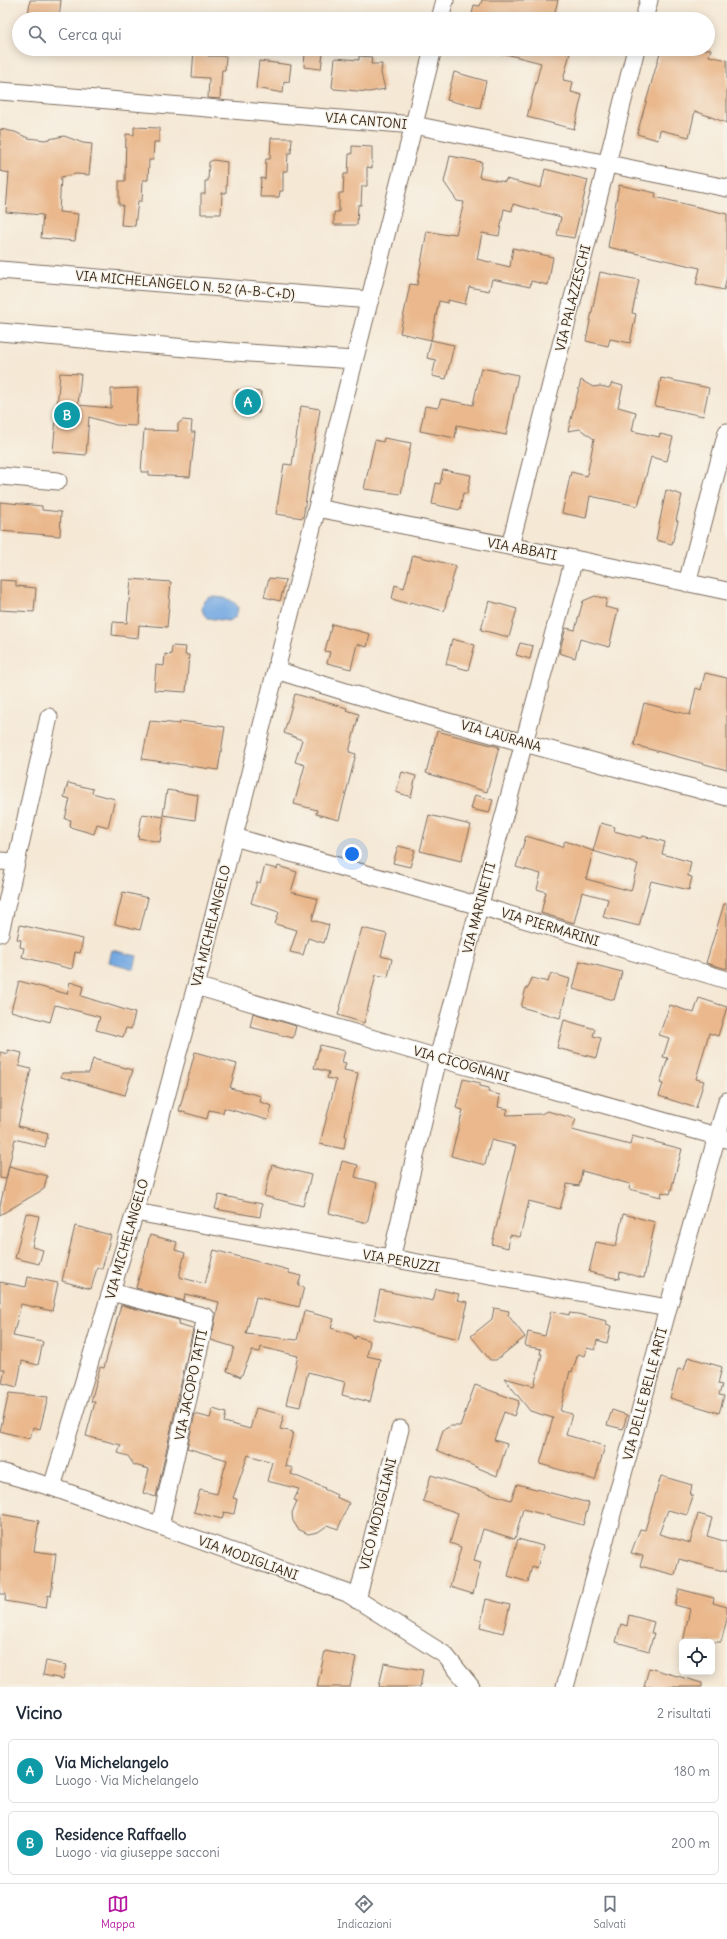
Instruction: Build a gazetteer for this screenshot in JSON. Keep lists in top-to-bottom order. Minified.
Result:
{"streets":{"street":["VIA CANTONI","VIA MICHELANGELO N. 52 (A-B-C+D)","VIA PALAZZESCHI","VIA ABBATI","VIA LAURANA","VIA MARINETTI","VIA MICHELANGELO","VIA PIERMARINI","VIA CICOGNANI","VIA PERUZZI","VIA JACOPO TATTI","VIA DELLE BELLE ARTI","VICO MODIGLIANI","VIA MODIGLIANI"]},"crossings":[["VIA CANTONI","VIA PALAZZESCHI"],["VIA CANTONI","VIA MICHELANGELO"],["VIA MICHELANGELO N. 52 (A-B-C+D)","VIA MICHELANGELO"],["VIA PALAZZESCHI","VIA ABBATI"],["VIA ABBATI","VIA MARINETTI"],["VIA ABBATI","VIA MICHELANGELO"],["VIA LAURANA","VIA MARINETTI"],["VIA LAURANA","VIA MICHELANGELO"],["VIA MARINETTI","VIA PIERMARINI"],["VIA MARINETTI","VIA CICOGNANI"],["VIA MARINETTI","VIA PERUZZI"],["VIA MICHELANGELO","VIA PIERMARINI"],["VIA MICHELANGELO","VIA CICOGNANI"],["VIA MICHELANGELO","VIA PERUZZI"],["VIA MICHELANGELO","VIA JACOPO TATTI"],["VIA MICHELANGELO","VIA MODIGLIANI"],["VIA CICOGNANI","VIA DELLE BELLE ARTI"],["VIA PERUZZI","VIA DELLE BELLE ARTI"],["VIA JACOPO TATTI","VIA MODIGLIANI"],["VICO MODIGLIANI","VIA MODIGLIANI"]],"page":{"search":"Cerca qui","pins":["A","B"],"heading":["Vicino","2 risultati"],"list":[{"mark":"A","name":"Via Michelangelo","note":"Luogo · Via Michelangelo","value":"180 m"},{"mark":"B","name":"Residence Raffaello","note":"Luogo · via giuseppe sacconi","value":"200 m"}],"nav":["Mappa","Indicazioni","Salvati"]}}
